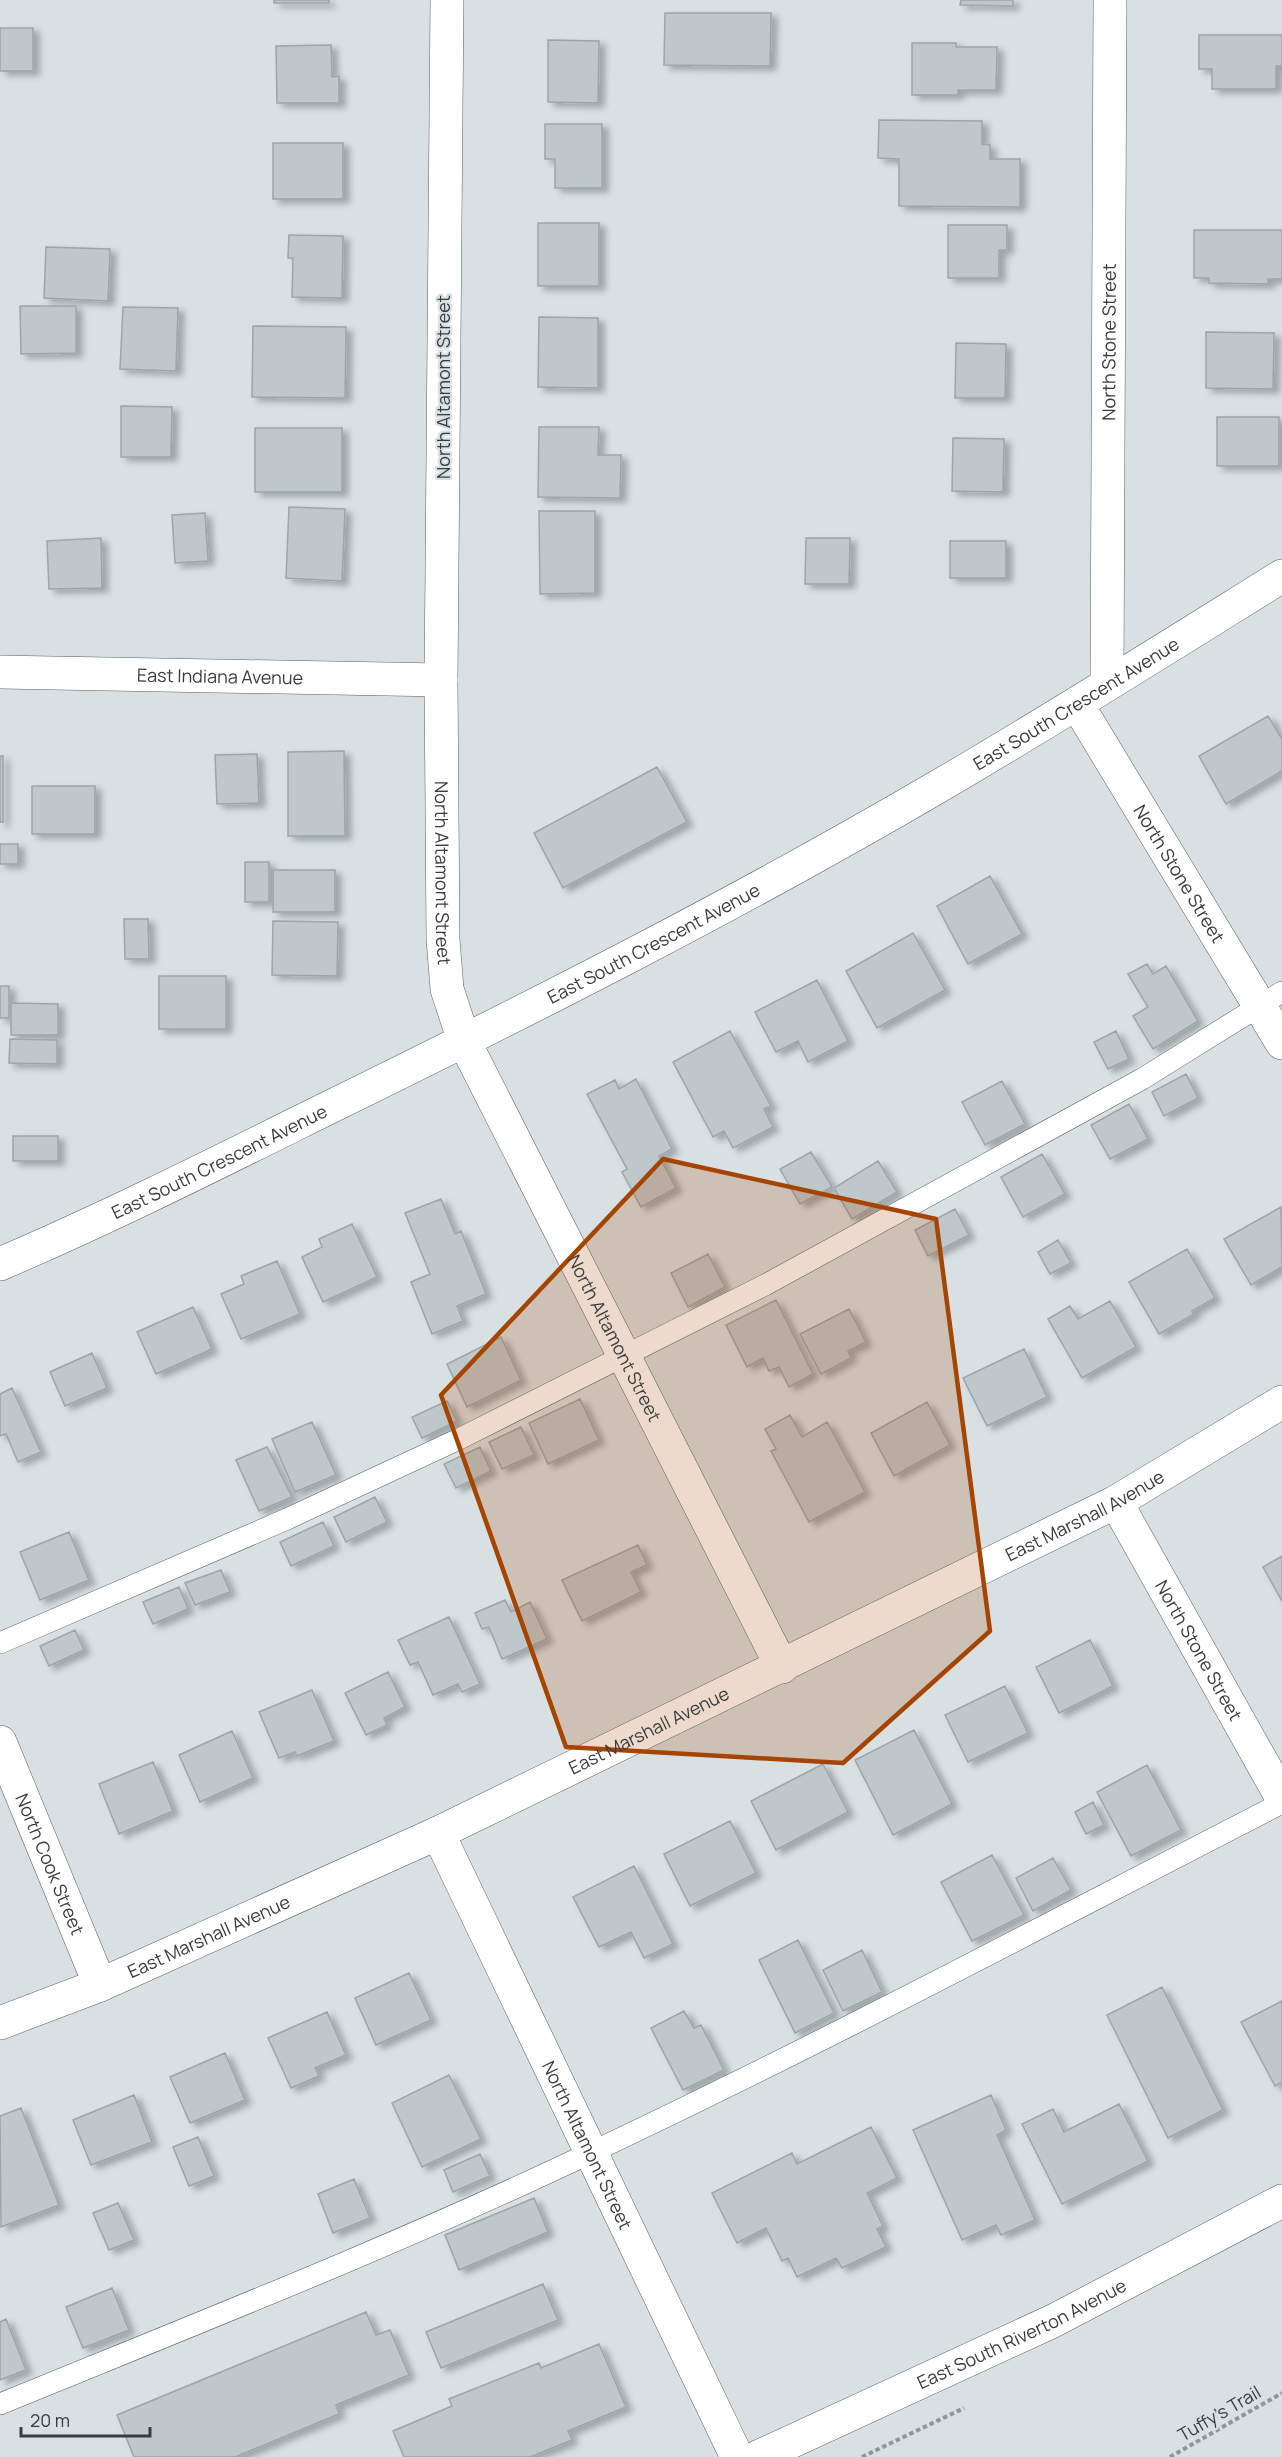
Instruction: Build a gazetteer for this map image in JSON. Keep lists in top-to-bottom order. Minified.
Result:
{"streets":{"street":["North Stone Street","North Altamont Street","East Indiana Avenue","East South Crescent Avenue","East Marshall Avenue","North Cook Street","East South Riverton Avenue"],"path":["Tuffy's Trail"]},"crossings":[["North Stone Street","East South Crescent Avenue"],["North Stone Street","East Marshall Avenue"],["North Altamont Street","East Indiana Avenue"],["North Altamont Street","East South Crescent Avenue"],["North Altamont Street","East Marshall Avenue"],["East Marshall Avenue","North Cook Street"]],"scale_bar":"20 m"}
